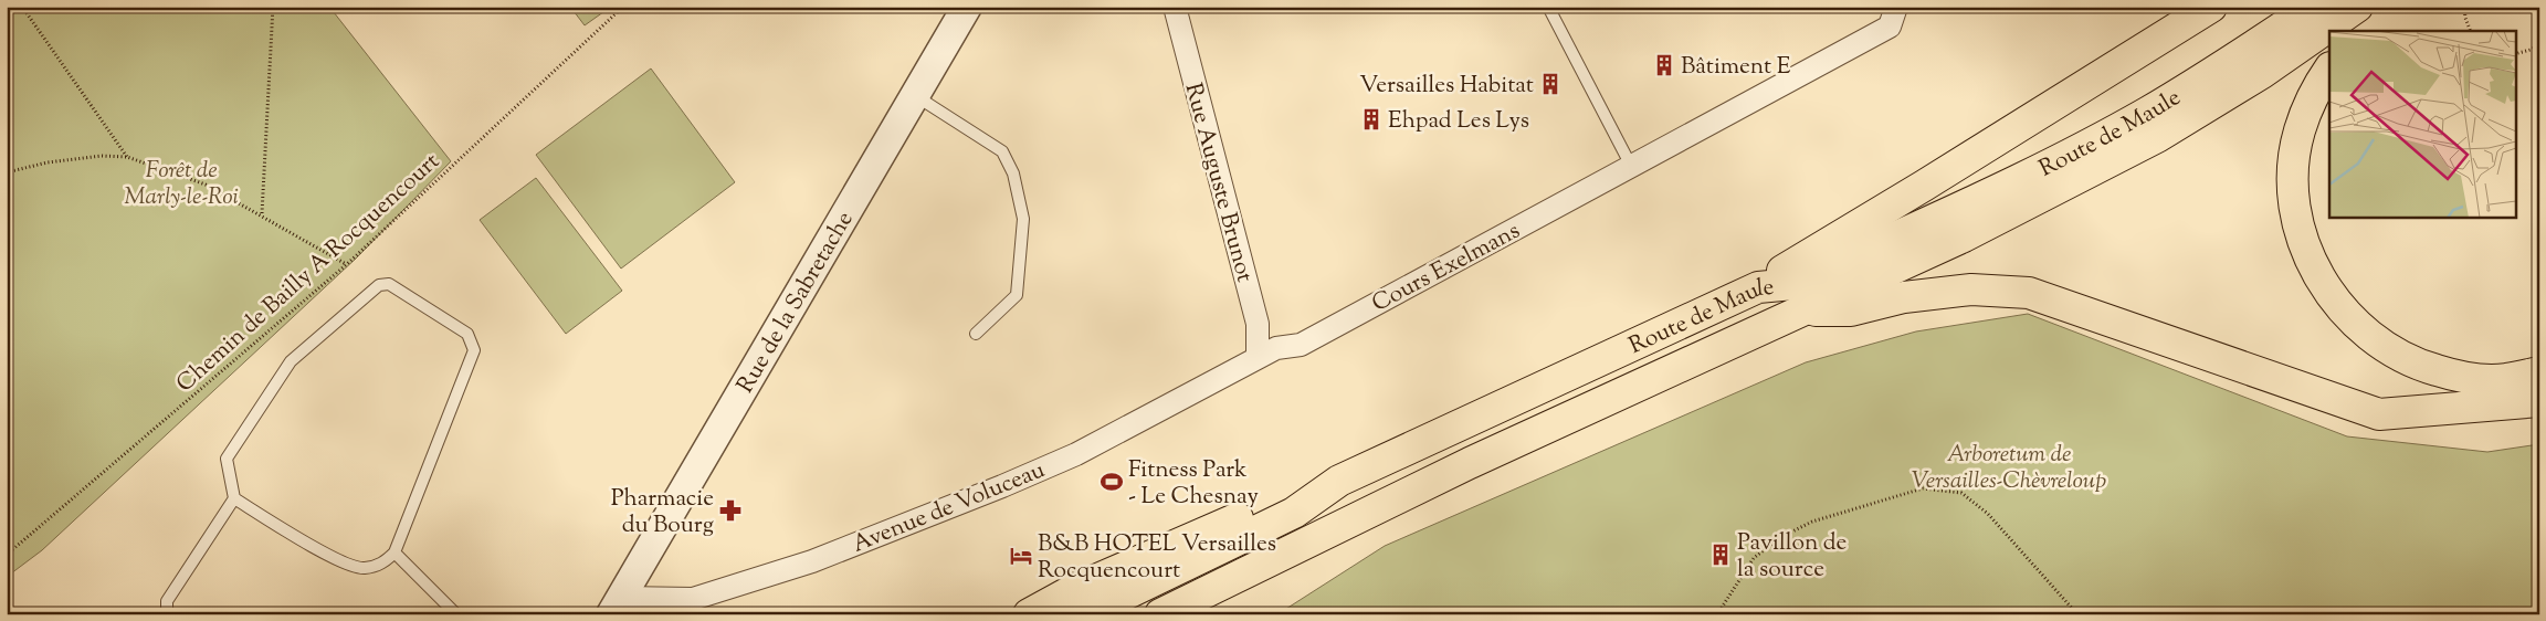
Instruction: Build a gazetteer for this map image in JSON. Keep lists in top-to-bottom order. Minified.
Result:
{"streets":{"main road":["Route de Maule"],"street":["Rue Auguste Brunot","Cours Exelmans","Rue de la Sabretache","Avenue de Voluceau"],"path":["Chemin de Bailly A Rocquencourt"]},"crossings":[["Rue Auguste Brunot","Cours Exelmans"],["Rue Auguste Brunot","Avenue de Voluceau"],["Cours Exelmans","Avenue de Voluceau"],["Rue de la Sabretache","Avenue de Voluceau"]],"parks":["Forêt de Marly-le-Roi","Arboretum de Versailles-Chèvreloup"],"places":{"building":["Bâtiment E","Versailles Habitat","Ehpad Les Lys","Pavillon de la source"],"sports":["Fitness Park - Le Chesnay"],"pharmacy":["Pharmacie du Bourg"],"hotel":["B&B HOTEL Versailles Rocquencourt"]}}
